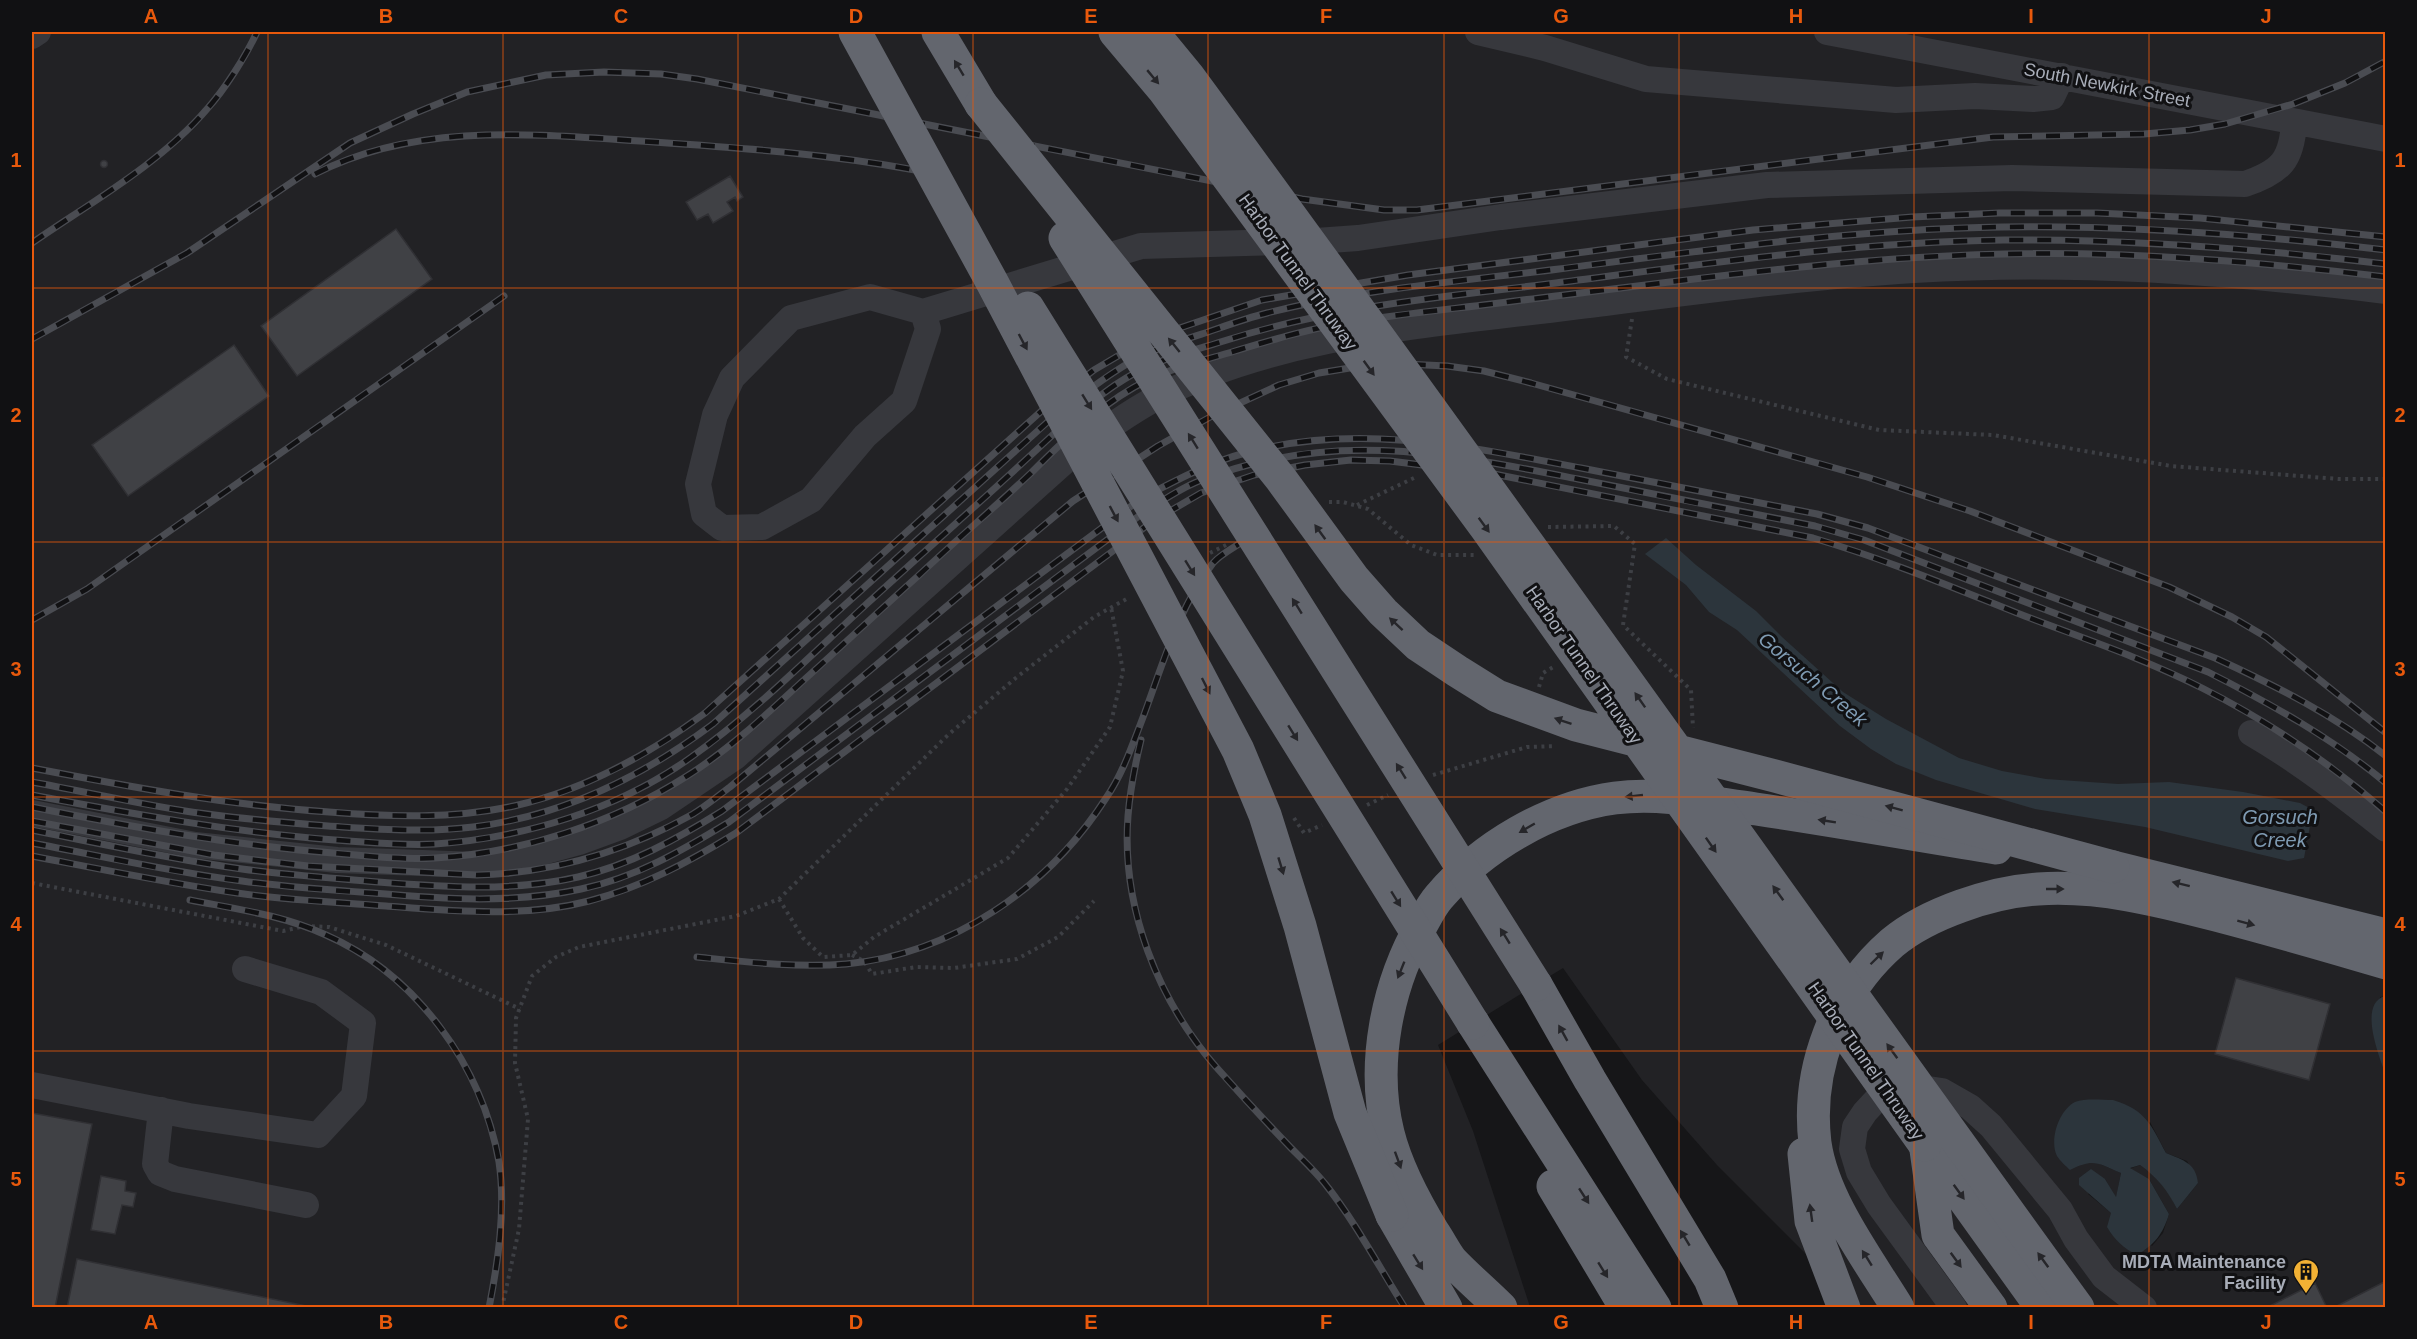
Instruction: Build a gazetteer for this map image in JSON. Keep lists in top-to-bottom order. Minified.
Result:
{"streets":{"highway":["Harbor Tunnel Thruway"],"street":["South Newkirk Street"]},"water":["Gorsuch Creek"],"places":{"building":["MDTA Maintenance Facility"]},"grid":{"columns":["A","B","C","D","E","F","G","H","I","J"],"rows":["1","2","3","4","5"]}}
